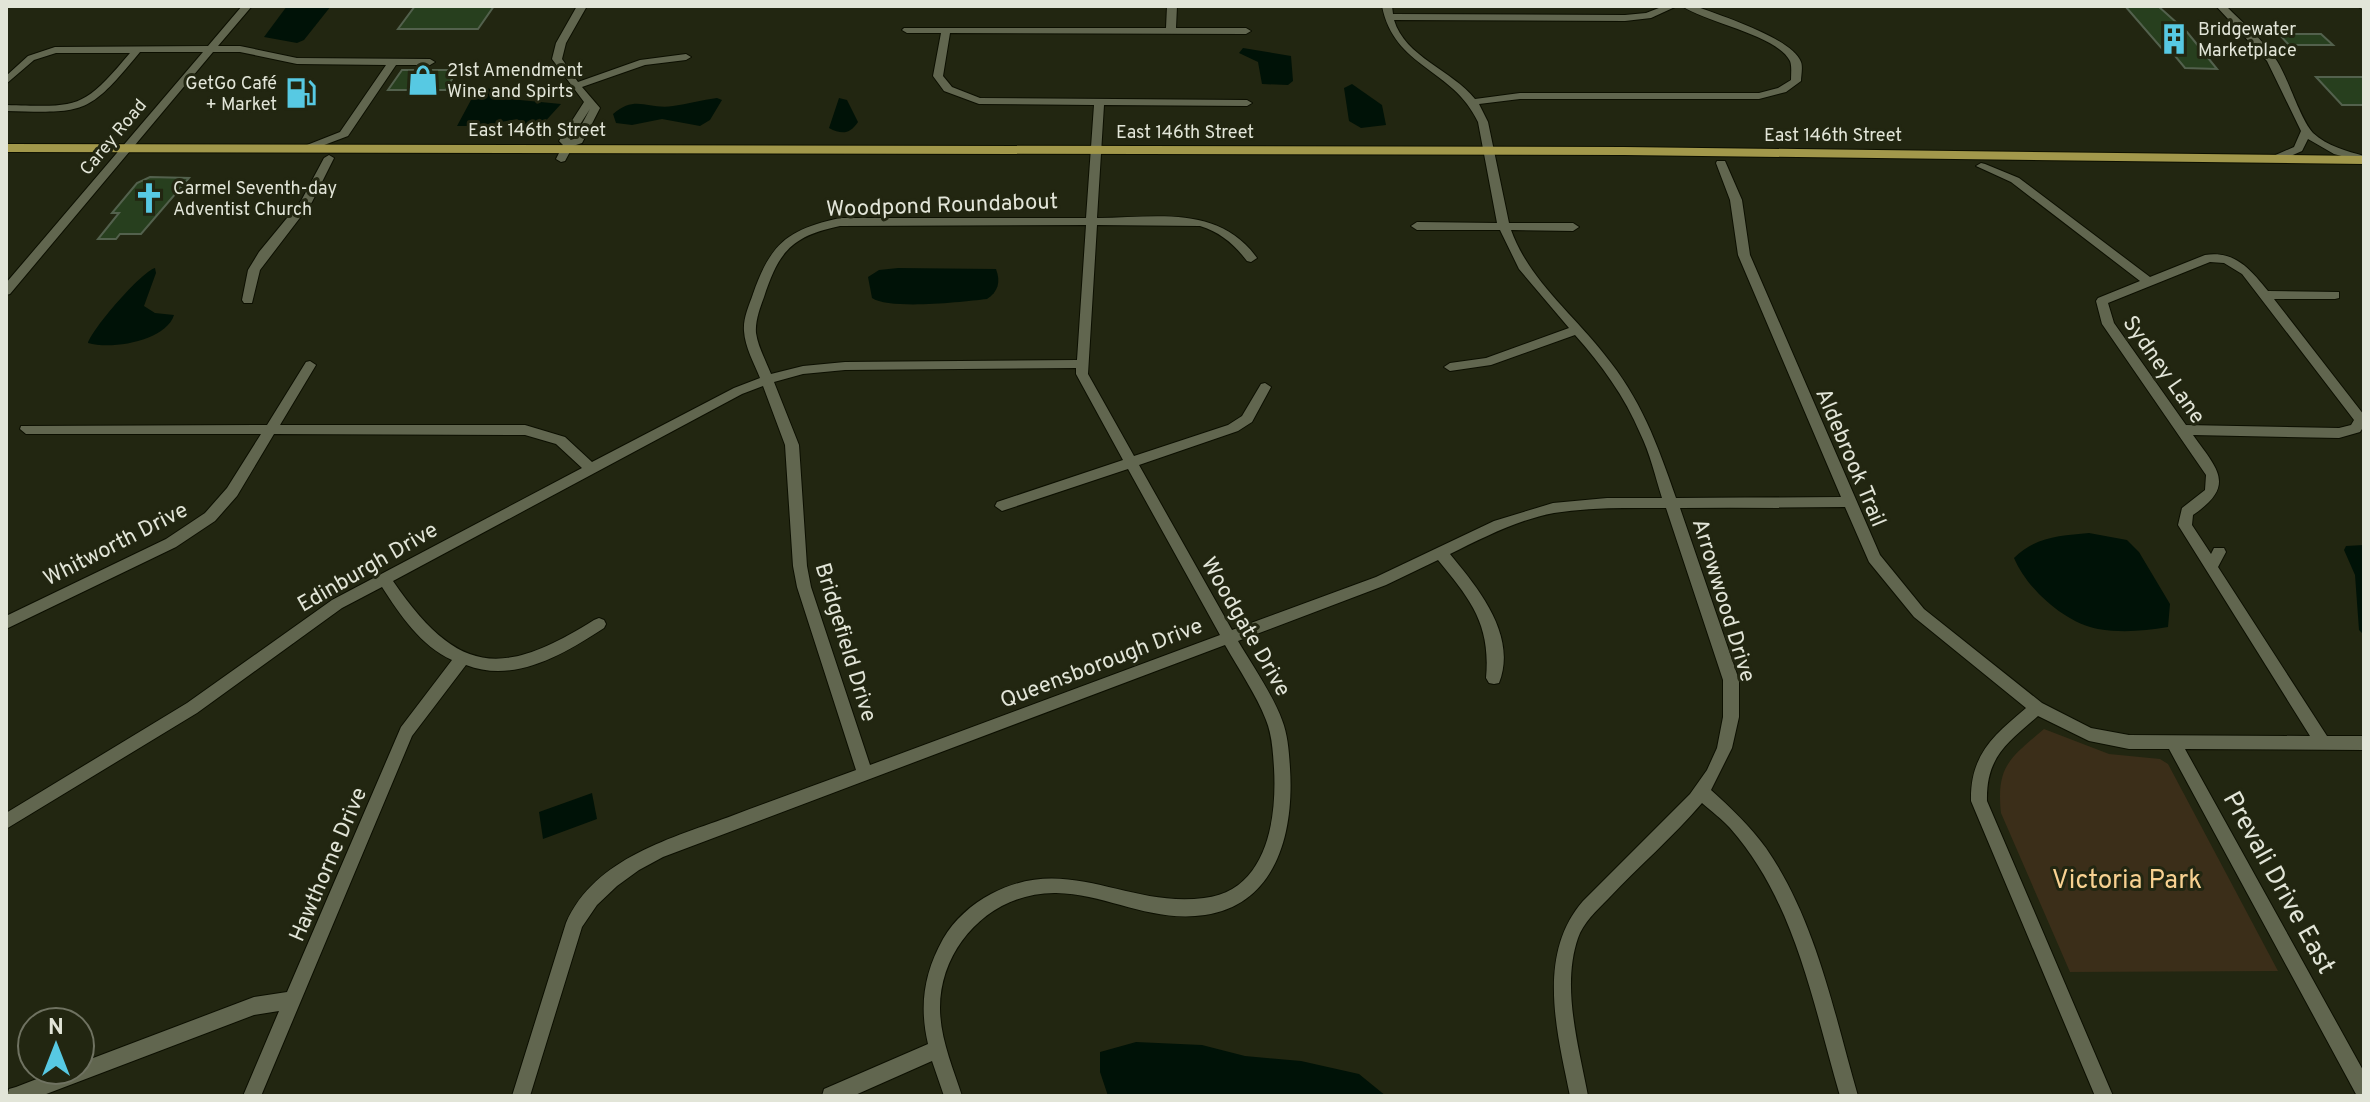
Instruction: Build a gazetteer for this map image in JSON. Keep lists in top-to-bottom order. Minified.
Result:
{"streets":{"main road":["East 146th Street"],"street":["Carey Road","Woodpond Roundabout","Sydney Lane","Aldebrook Trail","Whitworth Drive","Edinburgh Drive","Arrowwood Drive","Woodgate Drive","Bridgefield Drive","Queensborough Drive","Hawthorne Drive","Prevali Drive East"]},"crossings":[["East 146th Street","Carey Road"],["East 146th Street","Aldebrook Trail"],["East 146th Street","Arrowwood Drive"],["East 146th Street","Woodgate Drive"],["Woodpond Roundabout","Edinburgh Drive"],["Woodpond Roundabout","Woodgate Drive"],["Woodpond Roundabout","Bridgefield Drive"],["Sydney Lane","Aldebrook Trail"],["Aldebrook Trail","Queensborough Drive"],["Aldebrook Trail","Prevali Drive East"],["Edinburgh Drive","Bridgefield Drive"],["Arrowwood Drive","Queensborough Drive"],["Woodgate Drive","Queensborough Drive"],["Bridgefield Drive","Queensborough Drive"]],"parks":["Victoria Park"],"places":{"building":["Bridgewater Marketplace"],"shop":["21st Amendment Wine and Spirts"],"fuel station":["GetGo Café + Market"],"church":["Carmel Seventh-day Adventist Church"]},"north":"top"}
